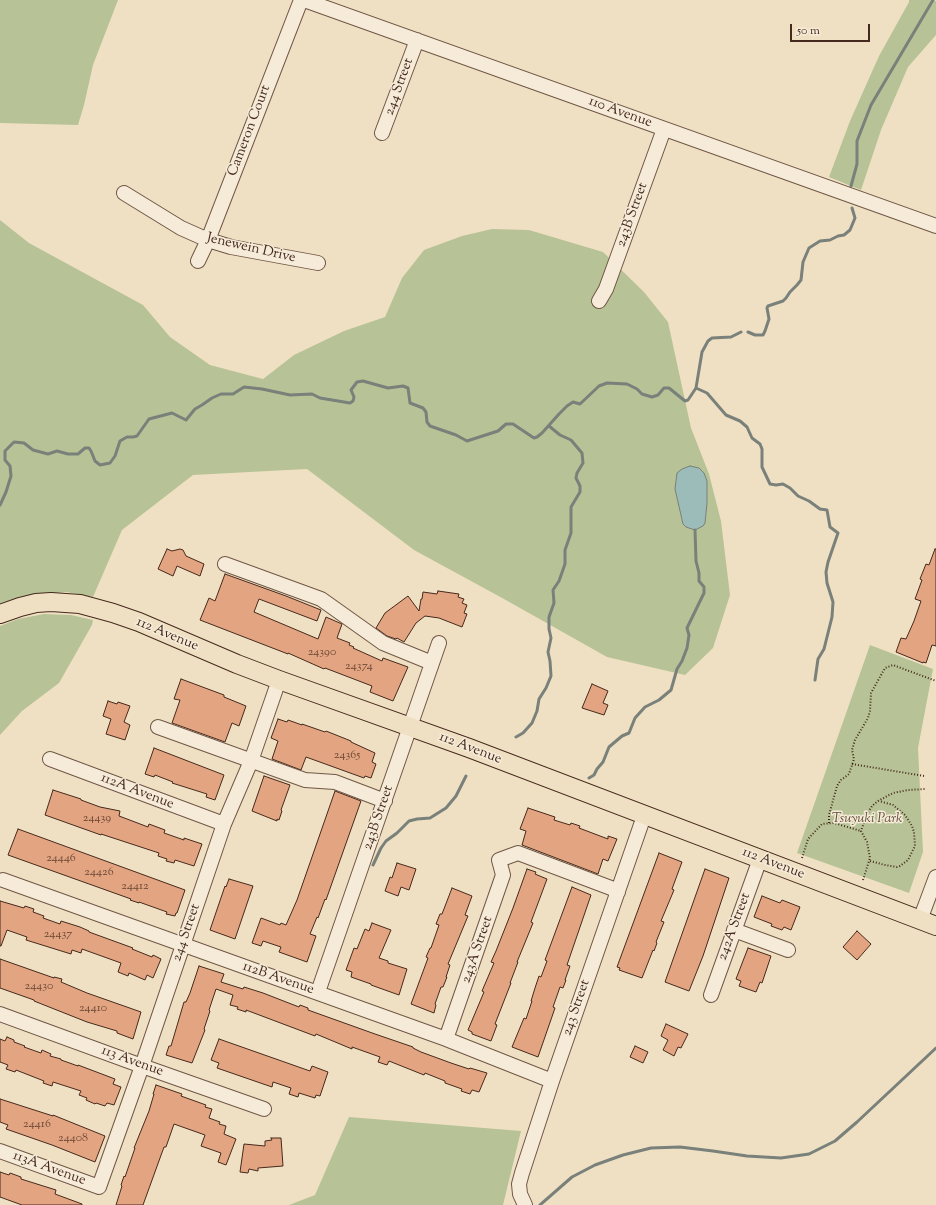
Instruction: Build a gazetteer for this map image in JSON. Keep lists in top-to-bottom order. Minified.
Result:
{"streets":{"main road":["112 Avenue"],"street":["244 Street","110 Avenue","Cameron Court","243B Street","Jenewein Drive","112A Avenue","242A Street","243A Street","112B Avenue","243 Street","113 Avenue","113A Avenue"]},"crossings":[["244 Street","110 Avenue"],["244 Street","112 Avenue"],["244 Street","112A Avenue"],["244 Street","112B Avenue"],["244 Street","113 Avenue"],["244 Street","113A Avenue"],["110 Avenue","Cameron Court"],["110 Avenue","243B Street"],["Cameron Court","Jenewein Drive"],["243B Street","112 Avenue"],["243B Street","112B Avenue"],["112 Avenue","242A Street"],["112 Avenue","243 Street"],["243A Street","112B Avenue"],["243A Street","243 Street"],["112B Avenue","243 Street"]],"parks":["Tsuyuki Park"],"house_numbers":["24390","24374","24365","24439","24446","24426","24412","24437","24430","24410","24416","24408"],"scale_bar":"50 m"}
